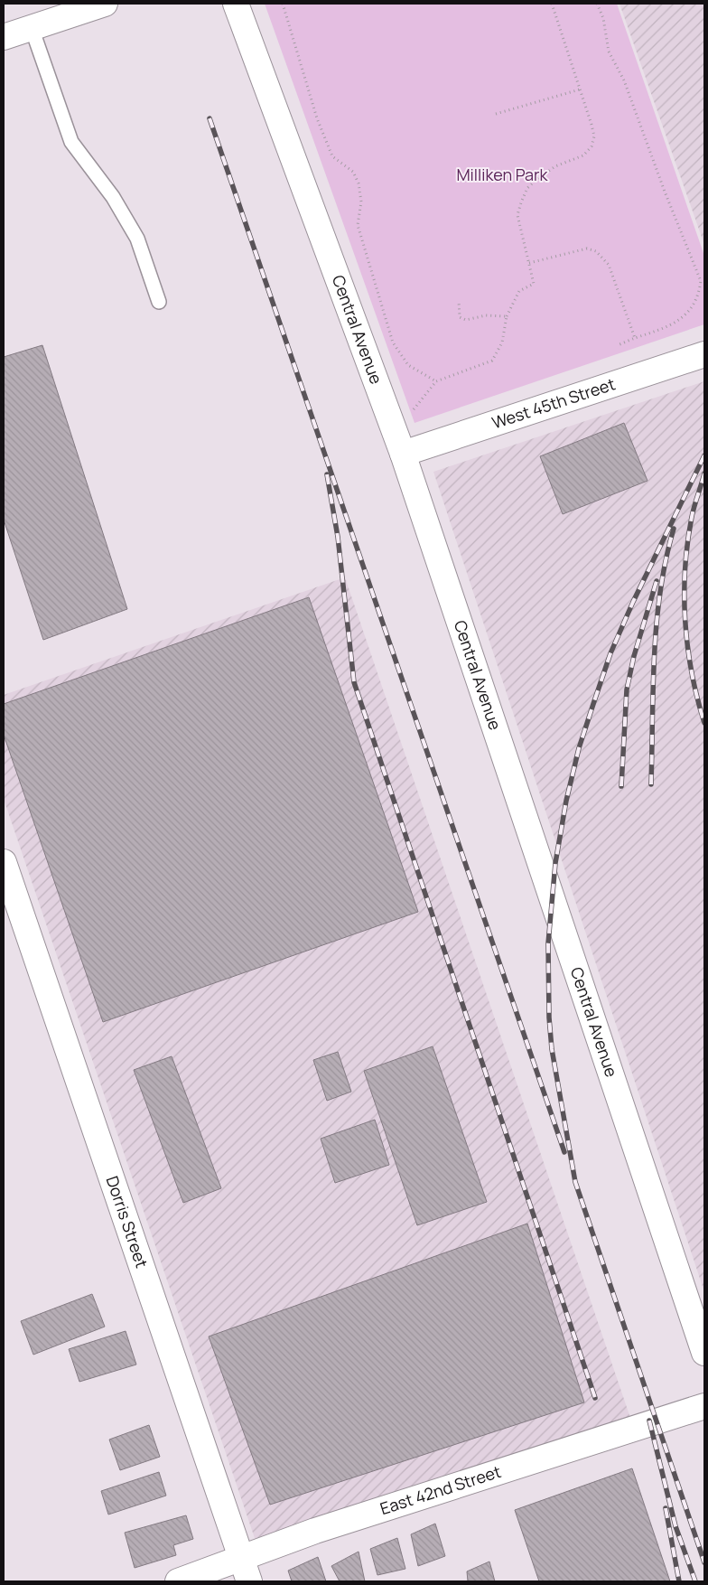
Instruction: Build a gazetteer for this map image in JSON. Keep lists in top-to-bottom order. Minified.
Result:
{"streets":{"street":["Central Avenue","West 45th Street","Dorris Street","East 42nd Street"]},"crossings":[["Central Avenue","West 45th Street"],["Dorris Street","East 42nd Street"]],"parks":["Milliken Park"]}
